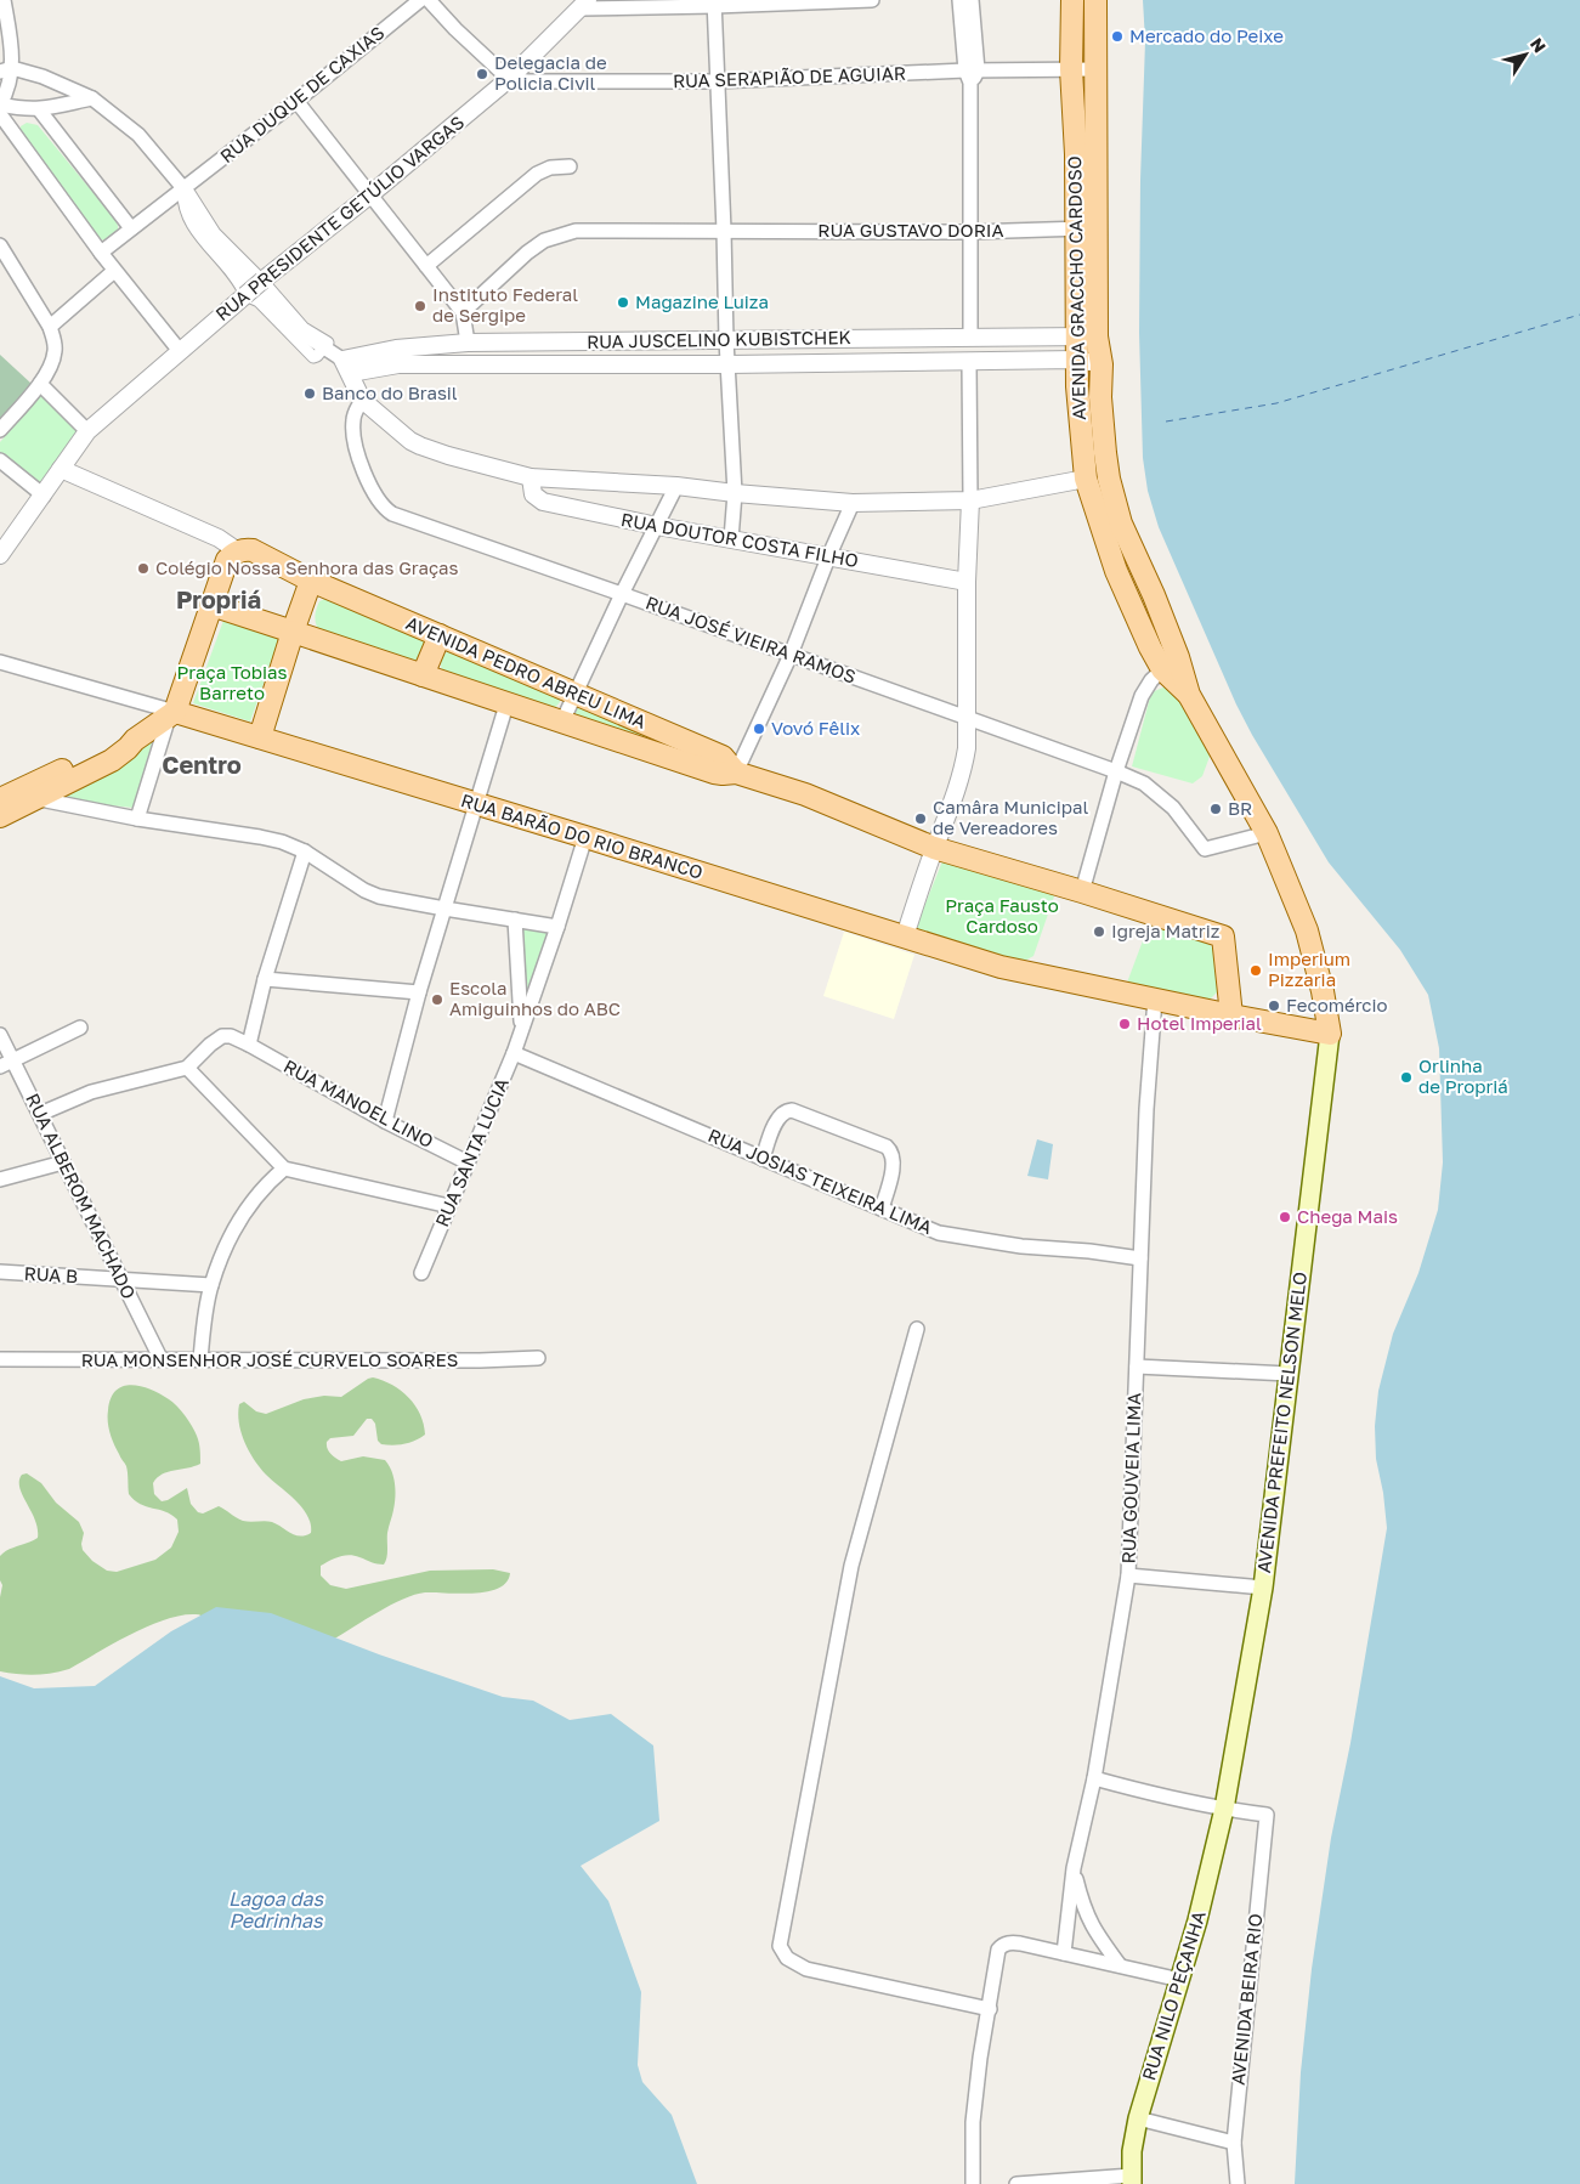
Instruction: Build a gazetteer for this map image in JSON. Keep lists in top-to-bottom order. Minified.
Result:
{"streets":{"main road":["AVENIDA GRACCHO CARDOSO","AVENIDA PEDRO ABREU LIMA","RUA BARÃO DO RIO BRANCO","AVENIDA PREFEITO NELSON MELO","RUA NILO PEÇANHA"],"street":["RUA SERAPIÃO DE AGUIAR","RUA DUQUE DE CAXIAS","RUA PRESIDENTE GETÚLIO VARGAS","RUA GUSTAVO DORIA","RUA JUSCELINO KUBISTCHEK","RUA DOUTOR COSTA FILHO","RUA JOSÉ VIEIRA RAMOS","RUA MANOEL LINO","RUA SANTA LUCIA","RUA JOSIAS TEIXEIRA LIMA","RUA ALBEROM MACHADO","RUA B","RUA MONSENHOR JOSÉ CURVELO SOARES","RUA GOUVEIA LIMA","AVENIDA BEIRA RIO"]},"crossings":[["RUA SERAPIÃO DE AGUIAR","RUA PRESIDENTE GETÚLIO VARGAS"],["RUA SERAPIÃO DE AGUIAR","AVENIDA GRACCHO CARDOSO"],["RUA GUSTAVO DORIA","AVENIDA GRACCHO CARDOSO"],["AVENIDA GRACCHO CARDOSO","RUA JUSCELINO KUBISTCHEK"],["RUA BARÃO DO RIO BRANCO","RUA SANTA LUCIA"],["RUA MANOEL LINO","RUA SANTA LUCIA"],["RUA SANTA LUCIA","RUA JOSIAS TEIXEIRA LIMA"],["RUA JOSIAS TEIXEIRA LIMA","RUA GOUVEIA LIMA"],["RUA ALBEROM MACHADO","RUA B"],["RUA ALBEROM MACHADO","RUA MONSENHOR JOSÉ CURVELO SOARES"],["AVENIDA PREFEITO NELSON MELO","RUA NILO PEÇANHA"],["AVENIDA PREFEITO NELSON MELO","AVENIDA BEIRA RIO"],["RUA NILO PEÇANHA","AVENIDA BEIRA RIO"]],"districts":["Propriá","Centro"],"water":["Lagoa das Pedrinhas"],"parks":["Praça Tobias Barreto","Praça Fausto Cardoso"],"places":["Mercado do Peixe","Delegacia de Policia Civil","Magazine Luiza","Instituto Federal de Sergipe","Banco do Brasil","Colégio Nossa Senhora das Graças","Vovó Fêlix","BR","Camâra Municipal de Vereadores","Igreja Matriz","Imperium Pizzaria","Escola Amiguinhos do ABC","Fecomércio","Hotel Imperial","Orlinha de Propriá","Chega Mais"],"north":"top right"}
